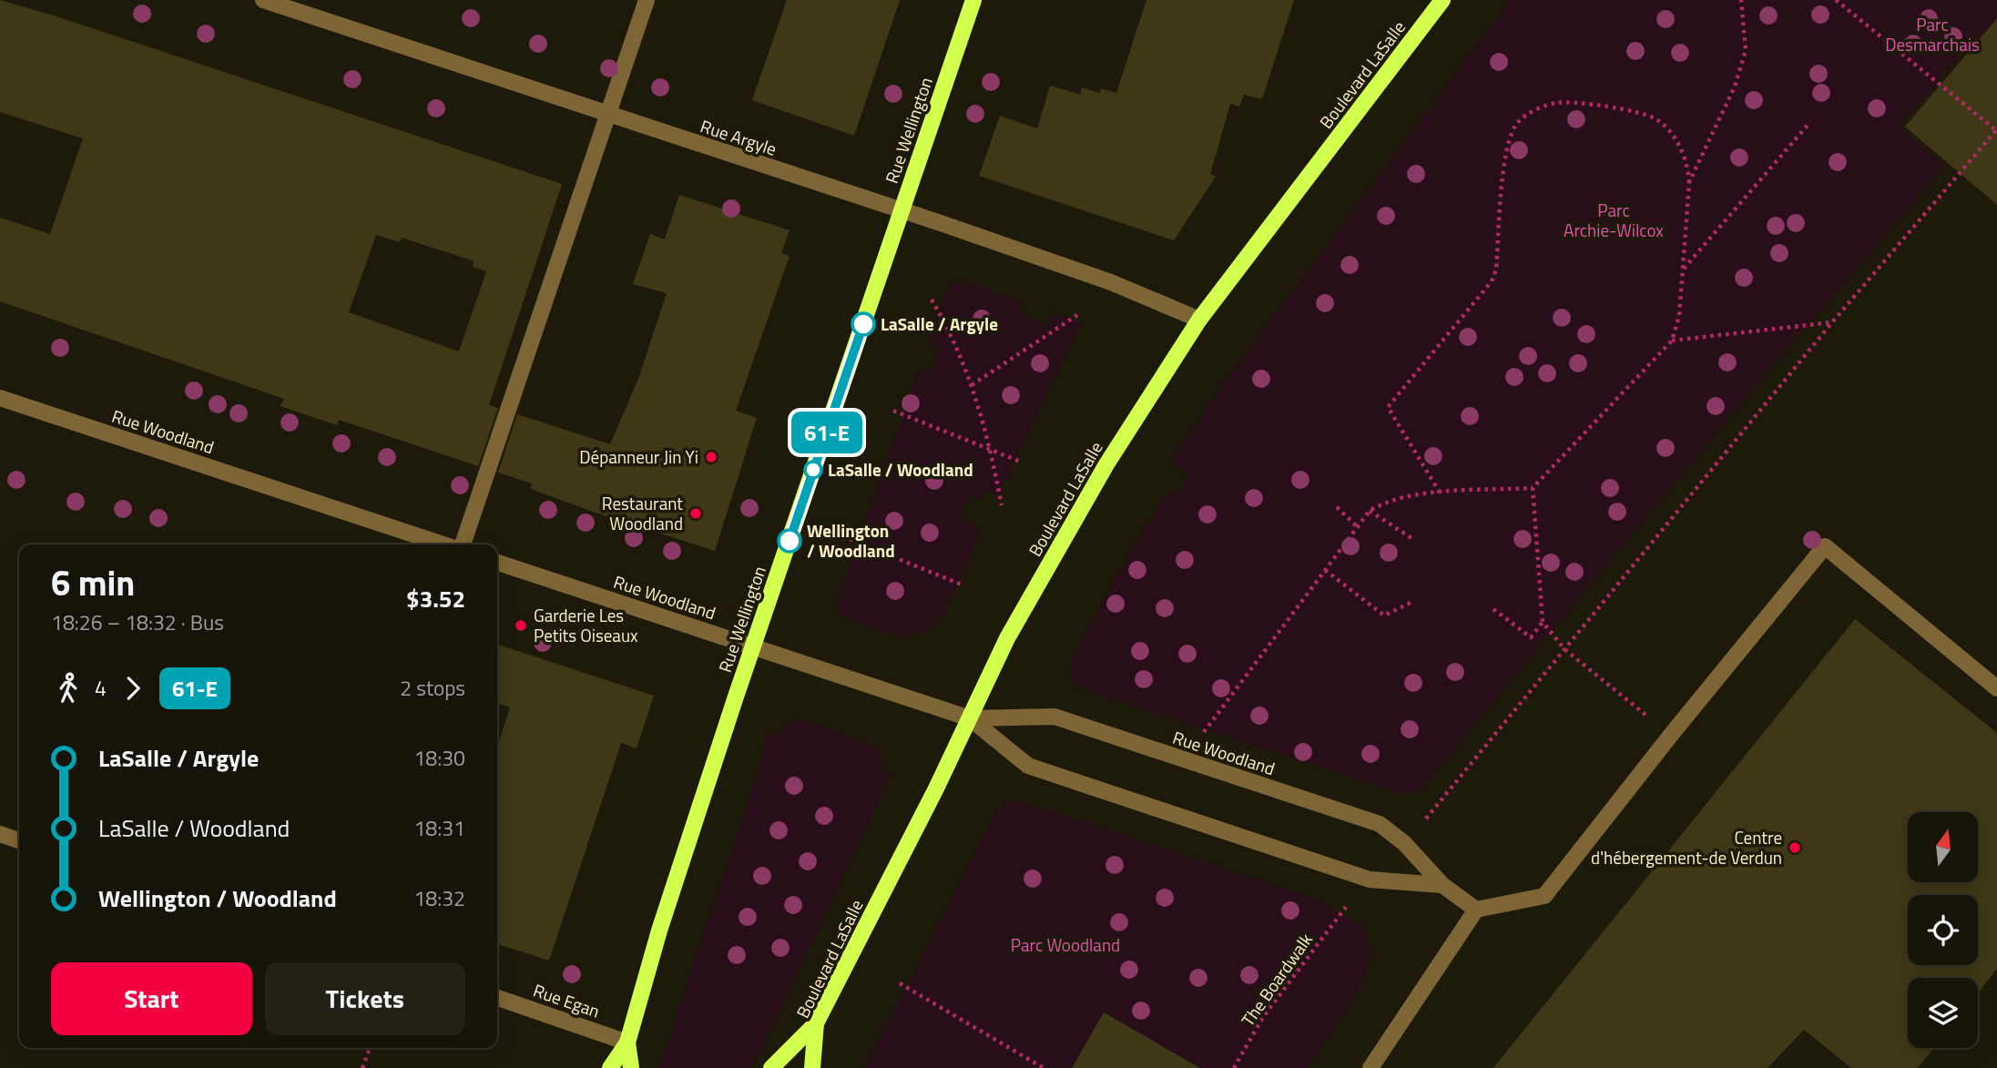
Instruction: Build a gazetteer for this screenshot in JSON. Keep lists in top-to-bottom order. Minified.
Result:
{"streets":{"main road":["Boulevard LaSalle","Rue Wellington"],"street":["Rue Argyle","Rue Woodland","Rue Egan"],"path":["The Boardwalk"]},"crossings":[["Boulevard LaSalle","Rue Argyle"],["Boulevard LaSalle","Rue Woodland"],["Rue Wellington","Rue Argyle"],["Rue Wellington","Rue Woodland"],["Rue Wellington","Rue Egan"]],"parks":["Parc Desmarchais","Parc Archie-Wilcox","Parc Woodland"],"places":["LaSalle / Argyle","Dépanneur Jin Yi","LaSalle / Woodland","Restaurant Woodland","Wellington / Woodland","Garderie Les Petits Oiseaux","Centre d'hébergement-de Verdun"],"lines":["bus line 61-E"],"north":"top","page":{"on_map":"61-E","heading":["6 min","18:26 – 18:32 · Bus","$3.52"],"legs":["4","61-E","2 stops"],"list":[{"name":"LaSalle / Argyle","value":"18:30"},{"name":"LaSalle / Woodland","value":"18:31"},{"name":"Wellington / Woodland","value":"18:32"}],"buttons":["Start","Tickets"]}}
